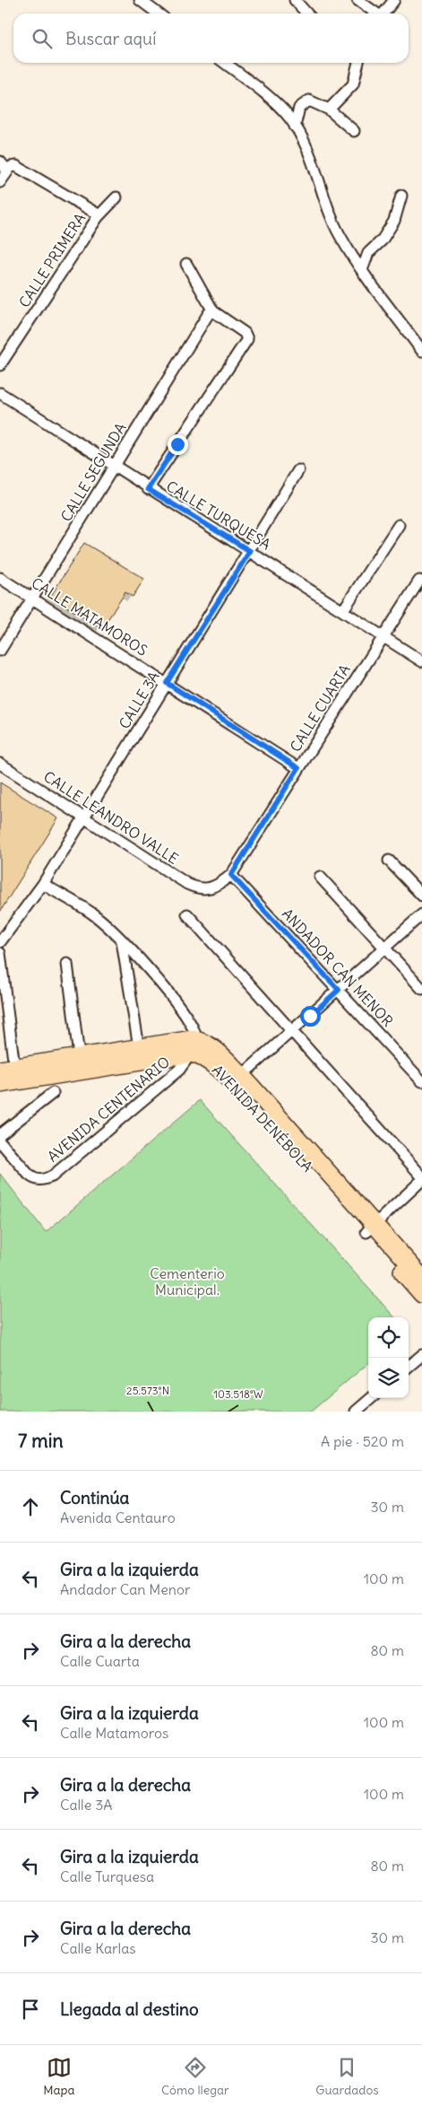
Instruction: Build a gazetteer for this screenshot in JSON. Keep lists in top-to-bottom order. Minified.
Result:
{"streets":{"main road":["AVENIDA DENÉBOLA"],"street":["CALLE PRIMERA","CALLE SEGUNDA","CALLE TURQUESA","CALLE MATAMOROS","CALLE 3A","CALLE CUARTA","CALLE LEANDRO VALLE","ANDADOR CAN MENOR","AVENIDA CENTENARIO"]},"crossings":[["CALLE SEGUNDA","CALLE TURQUESA"],["CALLE SEGUNDA","CALLE MATAMOROS"],["CALLE TURQUESA","CALLE 3A"],["CALLE TURQUESA","CALLE CUARTA"],["CALLE MATAMOROS","CALLE 3A"],["CALLE MATAMOROS","CALLE CUARTA"],["CALLE 3A","CALLE LEANDRO VALLE"],["CALLE CUARTA","CALLE LEANDRO VALLE"],["CALLE CUARTA","ANDADOR CAN MENOR"],["AVENIDA CENTENARIO","AVENIDA DENÉBOLA"]],"parks":["Cementerio Municipal."],"page":{"search":"Buscar aquí","heading":["7 min","A pie · 520 m"],"list":[["Continúa","Avenida Centauro","30 m"],["Gira a la izquierda","Andador Can Menor","100 m"],["Gira a la derecha","Calle Cuarta","80 m"],["Gira a la izquierda","Calle Matamoros","100 m"],["Gira a la derecha","Calle 3A","100 m"],["Gira a la izquierda","Calle Turquesa","80 m"],["Gira a la derecha","Calle Karlas","30 m"],"Llegada al destino"],"nav":["Mapa","Cómo llegar","Guardados"]},"coordinates":["25.573°N","103.518°W"]}
